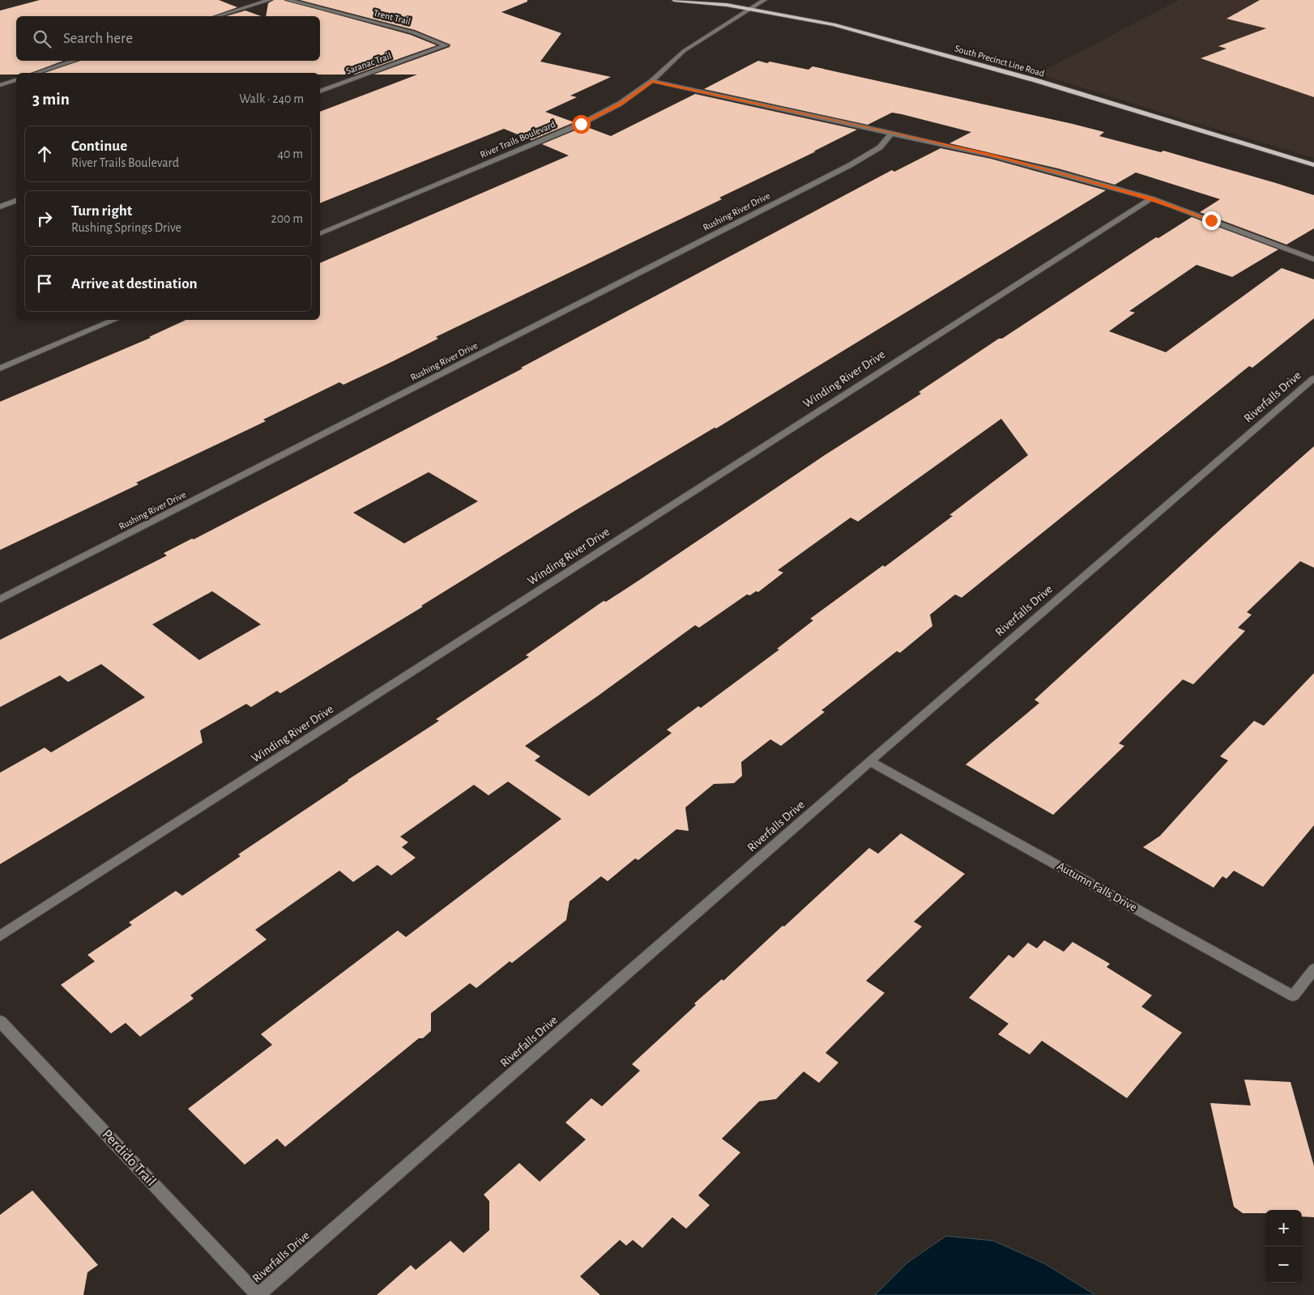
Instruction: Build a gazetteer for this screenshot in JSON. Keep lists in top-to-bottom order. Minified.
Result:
{"streets":{"main road":["South Precinct Line Road"],"street":["Trent Trail","Saranac Trail","River Trails Boulevard","Rushing River Drive","Winding River Drive","Riverfalls Drive","Autumn Falls Drive","Perdido Trail"]},"crossings":[["Trent Trail","Saranac Trail"],["South Precinct Line Road","River Trails Boulevard"],["Riverfalls Drive","Autumn Falls Drive"],["Riverfalls Drive","Perdido Trail"]],"page":{"search":"Search here","heading":["3 min","Walk · 240 m"],"list":[["Continue","River Trails Boulevard","40 m"],["Turn right","Rushing Springs Drive","200 m"],"Arrive at destination"],"map_buttons":["+","−"]}}
